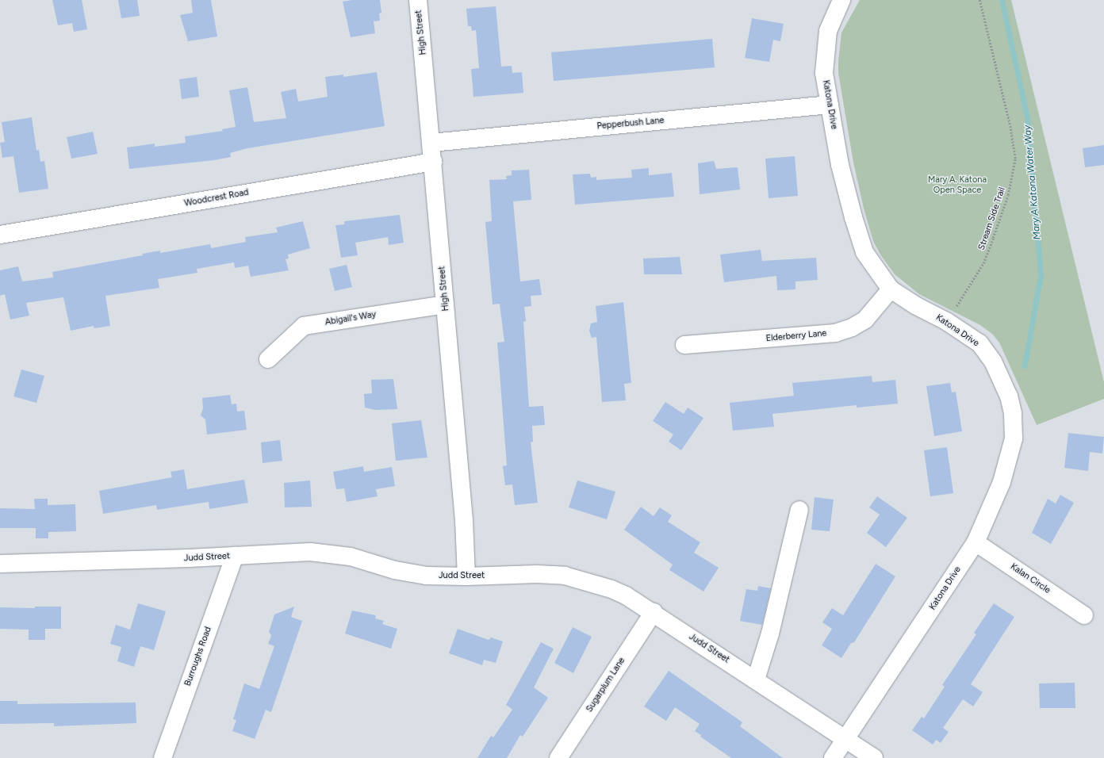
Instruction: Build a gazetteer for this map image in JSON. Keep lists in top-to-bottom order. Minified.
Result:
{"streets":{"street":["High Street","Katona Drive","Pepperbush Lane","Woodcrest Road","Abigail's Way","Elderberry Lane","Judd Street","Kalan Circle","Burroughs Road","Sugarplum Lane"],"path":["Stream Side Trail"]},"crossings":[["High Street","Pepperbush Lane"],["High Street","Woodcrest Road"],["High Street","Abigail's Way"],["High Street","Judd Street"],["Katona Drive","Pepperbush Lane"],["Katona Drive","Stream Side Trail"],["Katona Drive","Elderberry Lane"],["Katona Drive","Judd Street"],["Katona Drive","Kalan Circle"],["Judd Street","Burroughs Road"],["Judd Street","Sugarplum Lane"]],"water":["Mary A Katona Water Way"],"parks":["Mary A. Katona Open Space"]}
